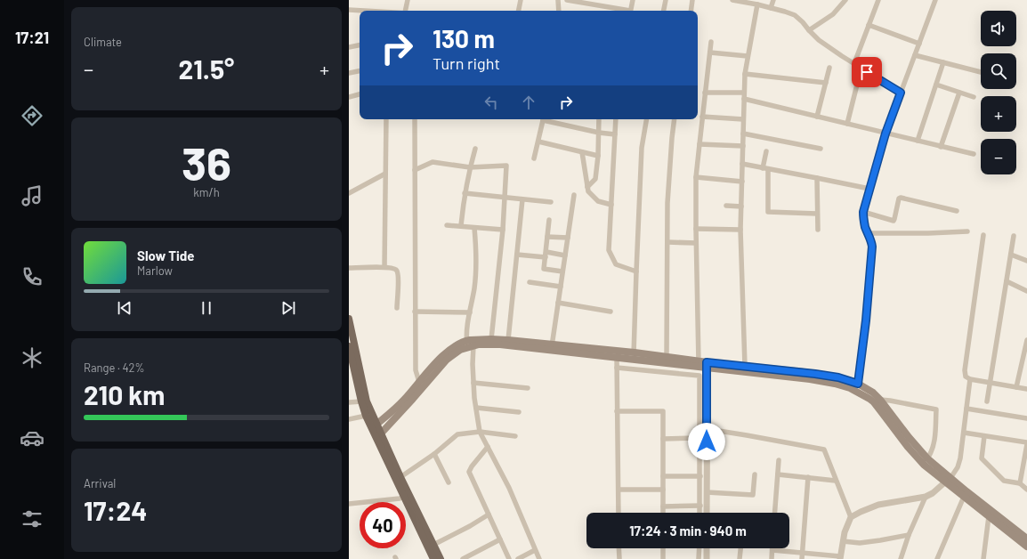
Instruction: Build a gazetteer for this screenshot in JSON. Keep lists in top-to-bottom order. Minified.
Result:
{"page":{"tabs":"17:21","tile":["Climate",["36","km/h"],["Range · 42%","210 km"],["Arrival","17:24"]],"map_buttons":["+","−"],"turn":["130 m","Turn right"],"heat":["−","21.5°","+"],"song":["Slow Tide","Marlow"],"limit":"40","trip":"17:24 · 3 min · 940 m"}}
